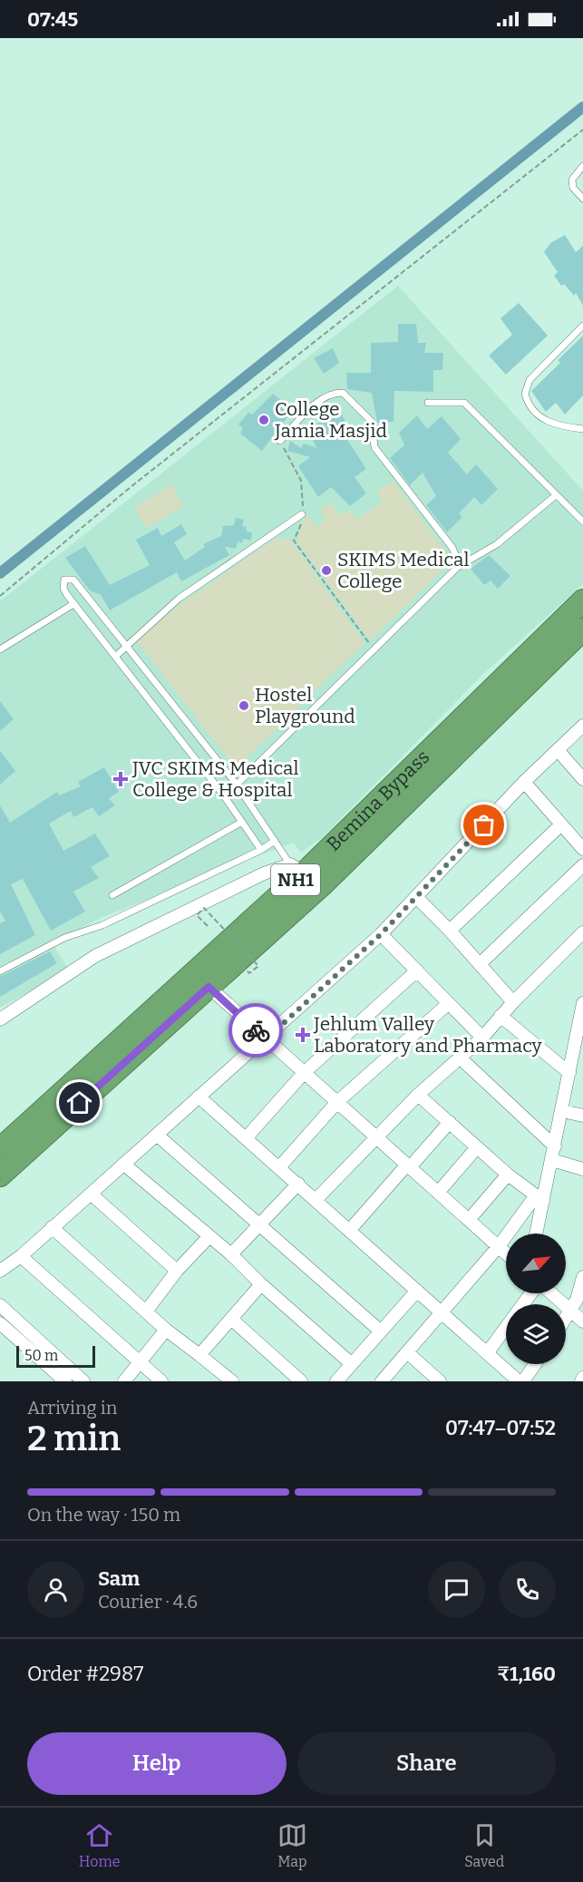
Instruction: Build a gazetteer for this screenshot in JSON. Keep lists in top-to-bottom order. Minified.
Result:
{"streets":{"highway":["Bemina Bypass","NH1"]},"places":{"other":["College Jamia Masjid","SKIMS Medical College","Hostel Playground"],"health":["JVC SKIMS Medical College & Hospital","Jehlum Valley Laboratory and Pharmacy"]},"scale_bar":"50 m","north":"top right","page":{"status":"07:45","scale":"50 m","heading":["2 min","Arriving in","07:47–07:52"],"panel":["Sam","Courier · 4.6","Order #2987","₹1,160"],"bar":"On the way · 150 m","buttons":["Help","Share"],"tabs":["Home","Map","Saved"]}}
